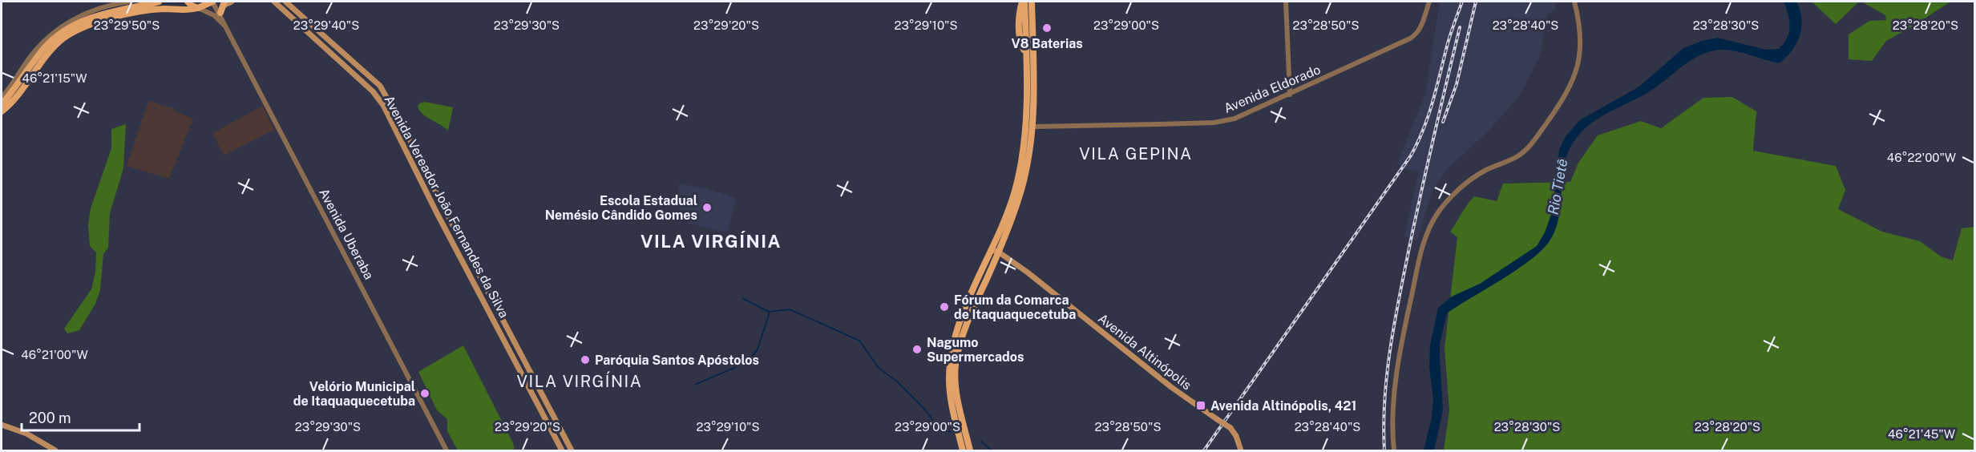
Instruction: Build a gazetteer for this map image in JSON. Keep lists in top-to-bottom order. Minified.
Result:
{"streets":{"main road":["Avenida Vereador João Fernandes da Silva","Avenida Altinópolis"],"street":["Avenida Eldorado","Avenida Uberaba"]},"districts":["VILA GEPINA","VILA VIRGÍNIA","VILA VIRGÍNIA"],"water":["Rio Tietê"],"places":{"other":["V8 Baterias","Escola Estadual Nemésio Cândido Gomes","Fórum da Comarca de Itaquaquecetuba","Nagumo Supermercados","Paróquia Santos Apóstolos","Velório Municipal de Itaquaquecetuba"],"transit":["Avenida Altinópolis, 421"]},"scale_bar":"200 m","coordinates":["23°29'50\"S","23°29'40\"S","23°29'30\"S","23°29'20\"S","23°29'10\"S","23°29'00\"S","23°28'20\"S","23°28'50\"S","23°28'40\"S","23°28'30\"S","46°21'15\"W","46°22'00\"W","46°21'00\"W","46°21'45\"W"]}
